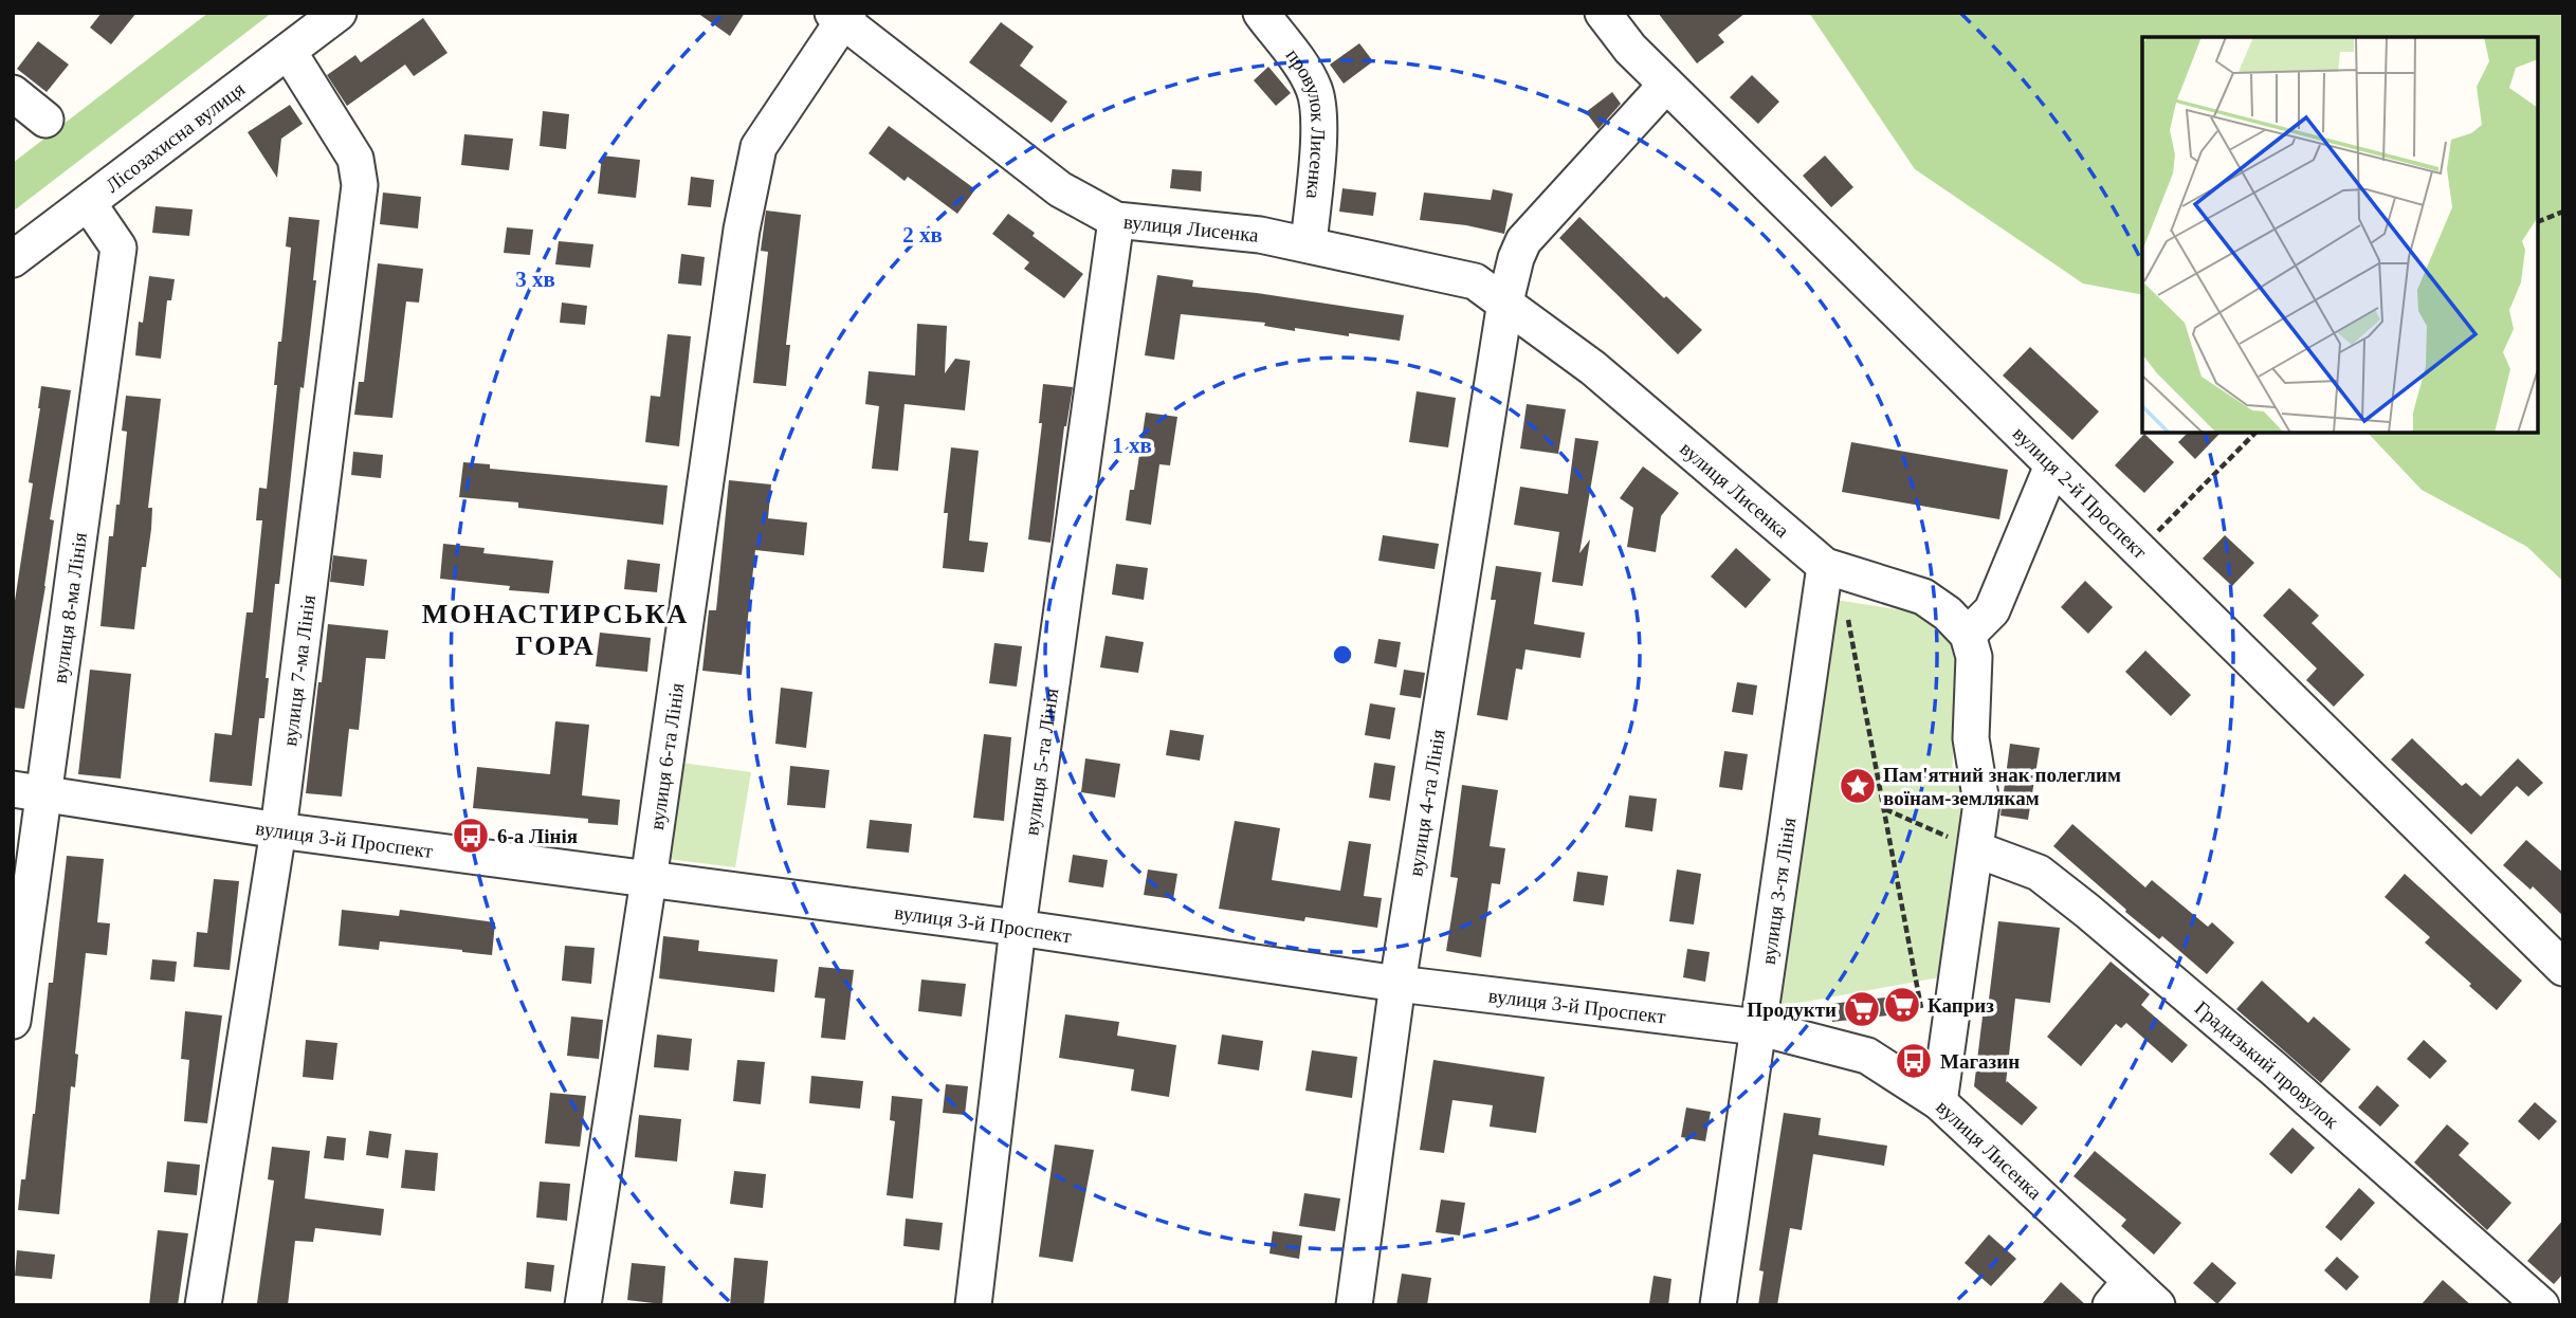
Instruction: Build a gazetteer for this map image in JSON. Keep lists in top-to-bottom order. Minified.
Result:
{"streets":{"street":["провулок Лисенка","Лісозахисна вулиця","вулиця Лисенка","вулиця 2-й Проспект","вулиця 8-ма Лінія","вулиця 7-ма Лінія","вулиця 6-та Лінія","вулиця 5-та Лінія","вулиця 4-та Лінія","вулиця 3-й Проспект","вулиця 3-тя Лінія","Градизький провулок"]},"crossings":[["провулок Лисенка","вулиця Лисенка"],["Лісозахисна вулиця","вулиця 8-ма Лінія"],["Лісозахисна вулиця","вулиця 7-ма Лінія"],["вулиця Лисенка","вулиця 6-та Лінія"],["вулиця Лисенка","вулиця 5-та Лінія"],["вулиця Лисенка","вулиця 4-та Лінія"],["вулиця Лисенка","вулиця 3-й Проспект"],["вулиця Лисенка","вулиця 3-тя Лінія"],["вулиця Лисенка","Градизький провулок"],["вулиця 2-й Проспект","вулиця 4-та Лінія"],["вулиця 8-ма Лінія","вулиця 3-й Проспект"],["вулиця 7-ма Лінія","вулиця 3-й Проспект"],["вулиця 6-та Лінія","вулиця 3-й Проспект"],["вулиця 5-та Лінія","вулиця 3-й Проспект"],["вулиця 4-та Лінія","вулиця 3-й Проспект"],["вулиця 3-й Проспект","вулиця 3-тя Лінія"]],"districts":["МОНАСТИРСЬКА ГОРА"],"places":{"place":["Пам'ятний знак полеглим воїнам-землякам"],"bus stop":["6-а Лінія","Магазин"],"supermarket":["Каприз","Продукти"]},"rings":["2 хв","3 хв","1 хв"]}
